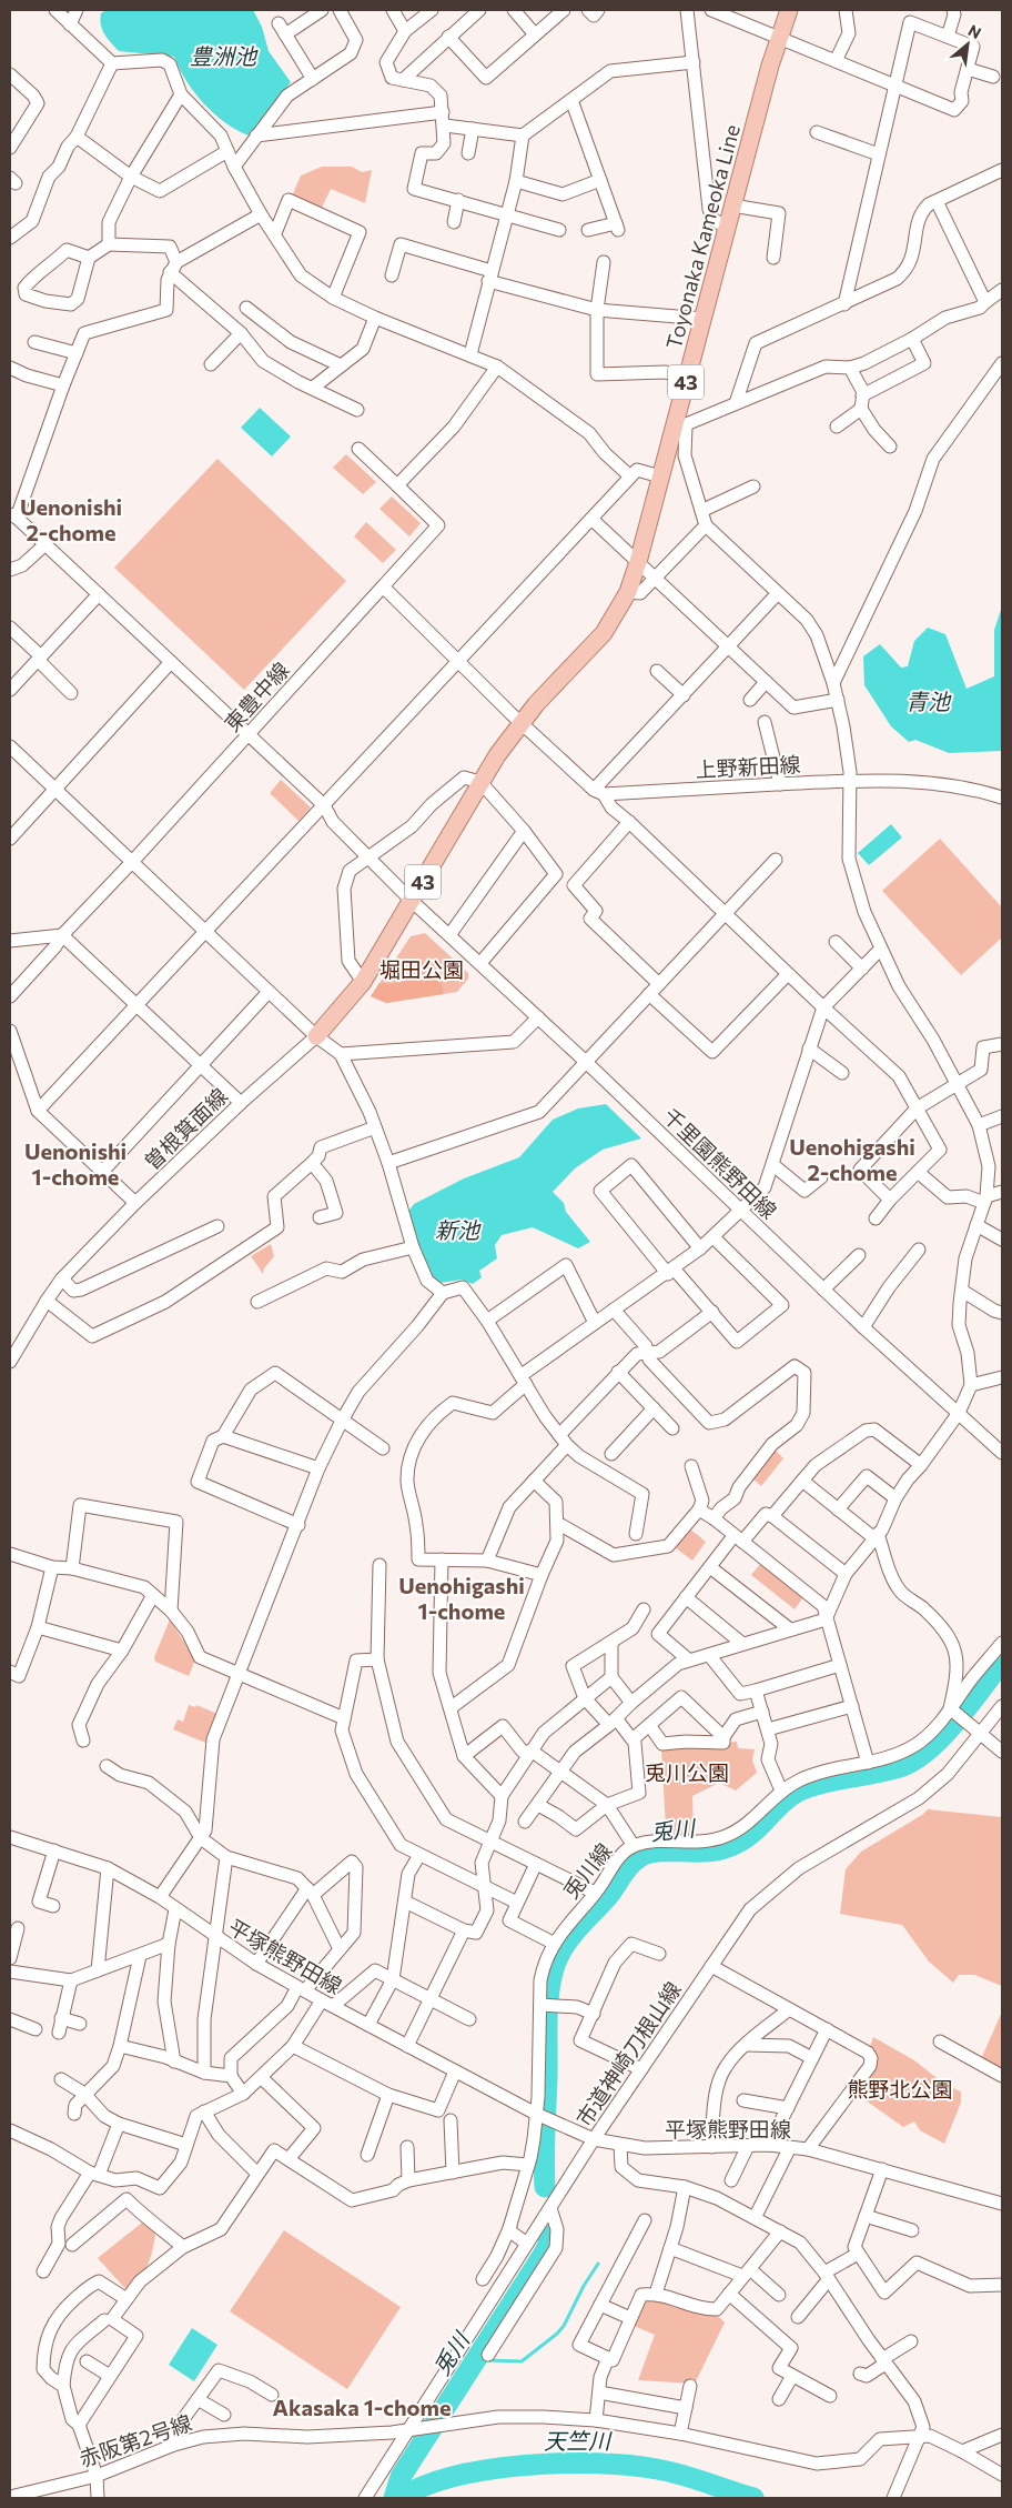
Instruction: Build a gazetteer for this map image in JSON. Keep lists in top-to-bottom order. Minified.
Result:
{"streets":{"main road":["Toyonaka Kameoka Line","43"],"street":["東豊中線","上野新田線","曽根箕面線","千里園熊野田線","兎川線","平塚熊野田線","市道神崎刀根山線","赤阪第2号線"]},"crossings":[["Toyonaka Kameoka Line","曽根箕面線"],["Toyonaka Kameoka Line","千里園熊野田線"],["東豊中線","千里園熊野田線"],["兎川線","平塚熊野田線"],["平塚熊野田線","市道神崎刀根山線"],["市道神崎刀根山線","赤阪第2号線"]],"districts":["Uenonishi 2-chome","Uenohigashi 2-chome","Uenonishi 1-chome","Uenohigashi 1-chome","Akasaka 1-chome"],"water":["豊洲池","青池","新池","兎川","天竺川"],"parks":["堀田公園","兎川公園","熊野北公園"],"north":"top right"}
